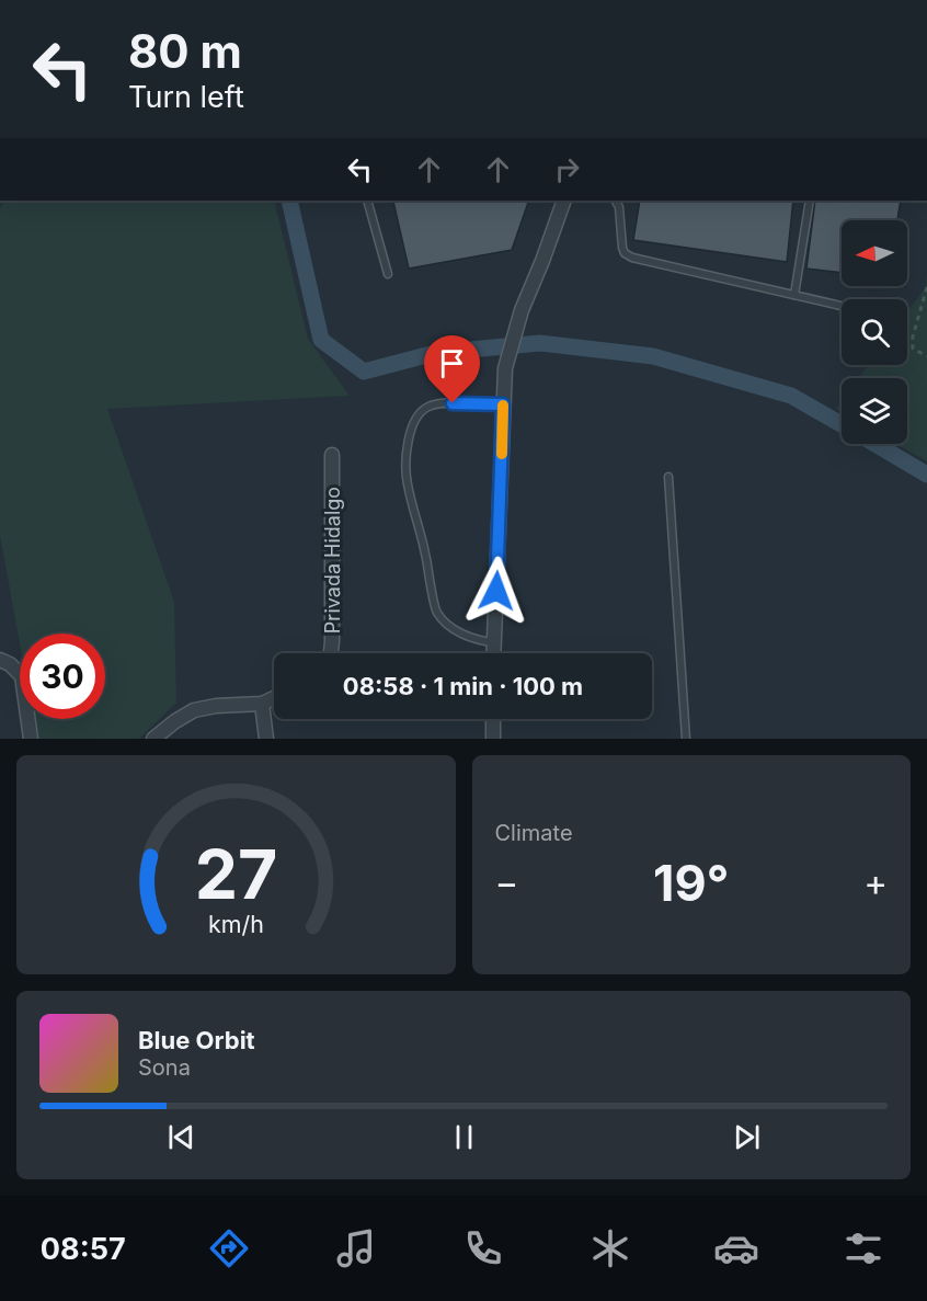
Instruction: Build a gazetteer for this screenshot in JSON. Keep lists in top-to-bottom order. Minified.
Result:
{"streets":{"street":["Privada Hidalgo"]},"north":"left","page":{"turn":["80 m","Turn left"],"limit":"30","trip":"08:58 · 1 min · 100 m","tile":"Climate","heat":["−","19°","+"],"song":["Blue Orbit","Sona"],"tabs":"08:57","gauge":["27","km/h"]}}
